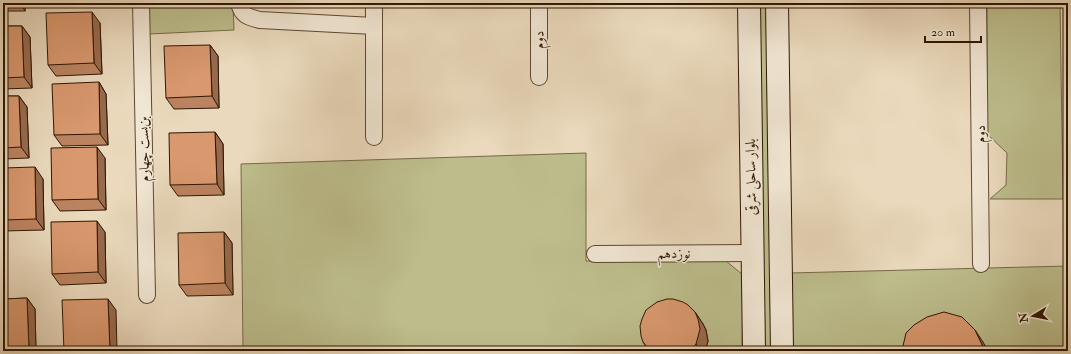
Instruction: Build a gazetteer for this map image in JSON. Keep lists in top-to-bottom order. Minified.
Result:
{"streets":{"street":["دوم","بن‌بست چهارم","بلوار ساحلی شرقی","نوزدهم"]},"crossings":[["بلوار ساحلی شرقی","نوزدهم"]],"scale_bar":"20 m","north":"left"}
